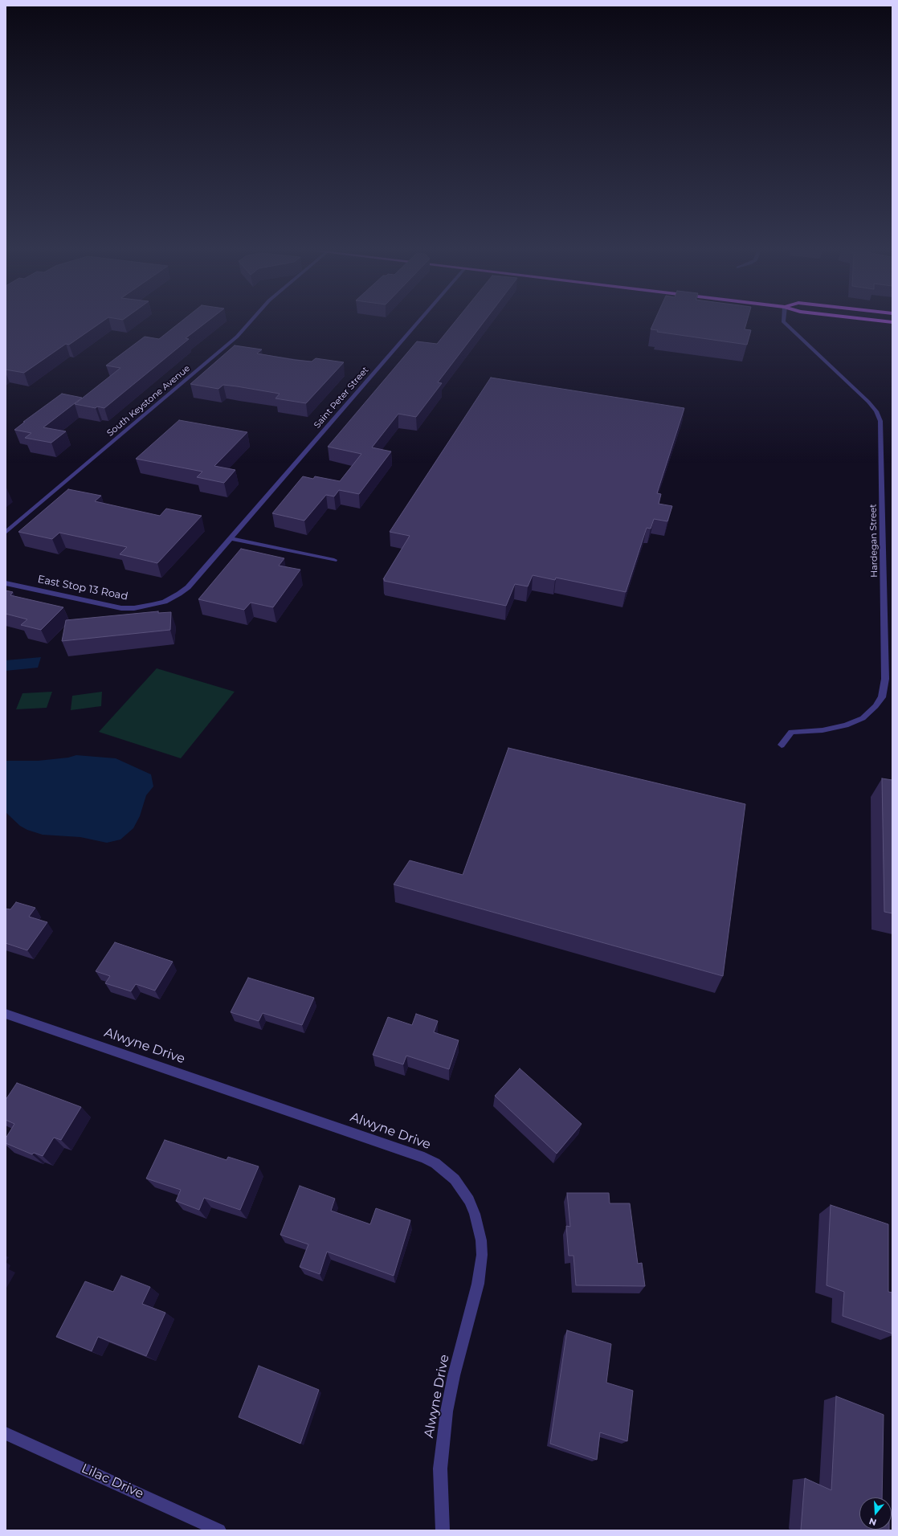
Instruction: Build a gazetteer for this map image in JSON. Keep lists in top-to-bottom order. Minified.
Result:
{"streets":{"street":["Saint Peter Street","South Keystone Avenue","Hardegan Street","East Stop 13 Road","Alwyne Drive","Lilac Drive"]},"crossings":[["Saint Peter Street","East Stop 13 Road"]],"north":"bottom"}
